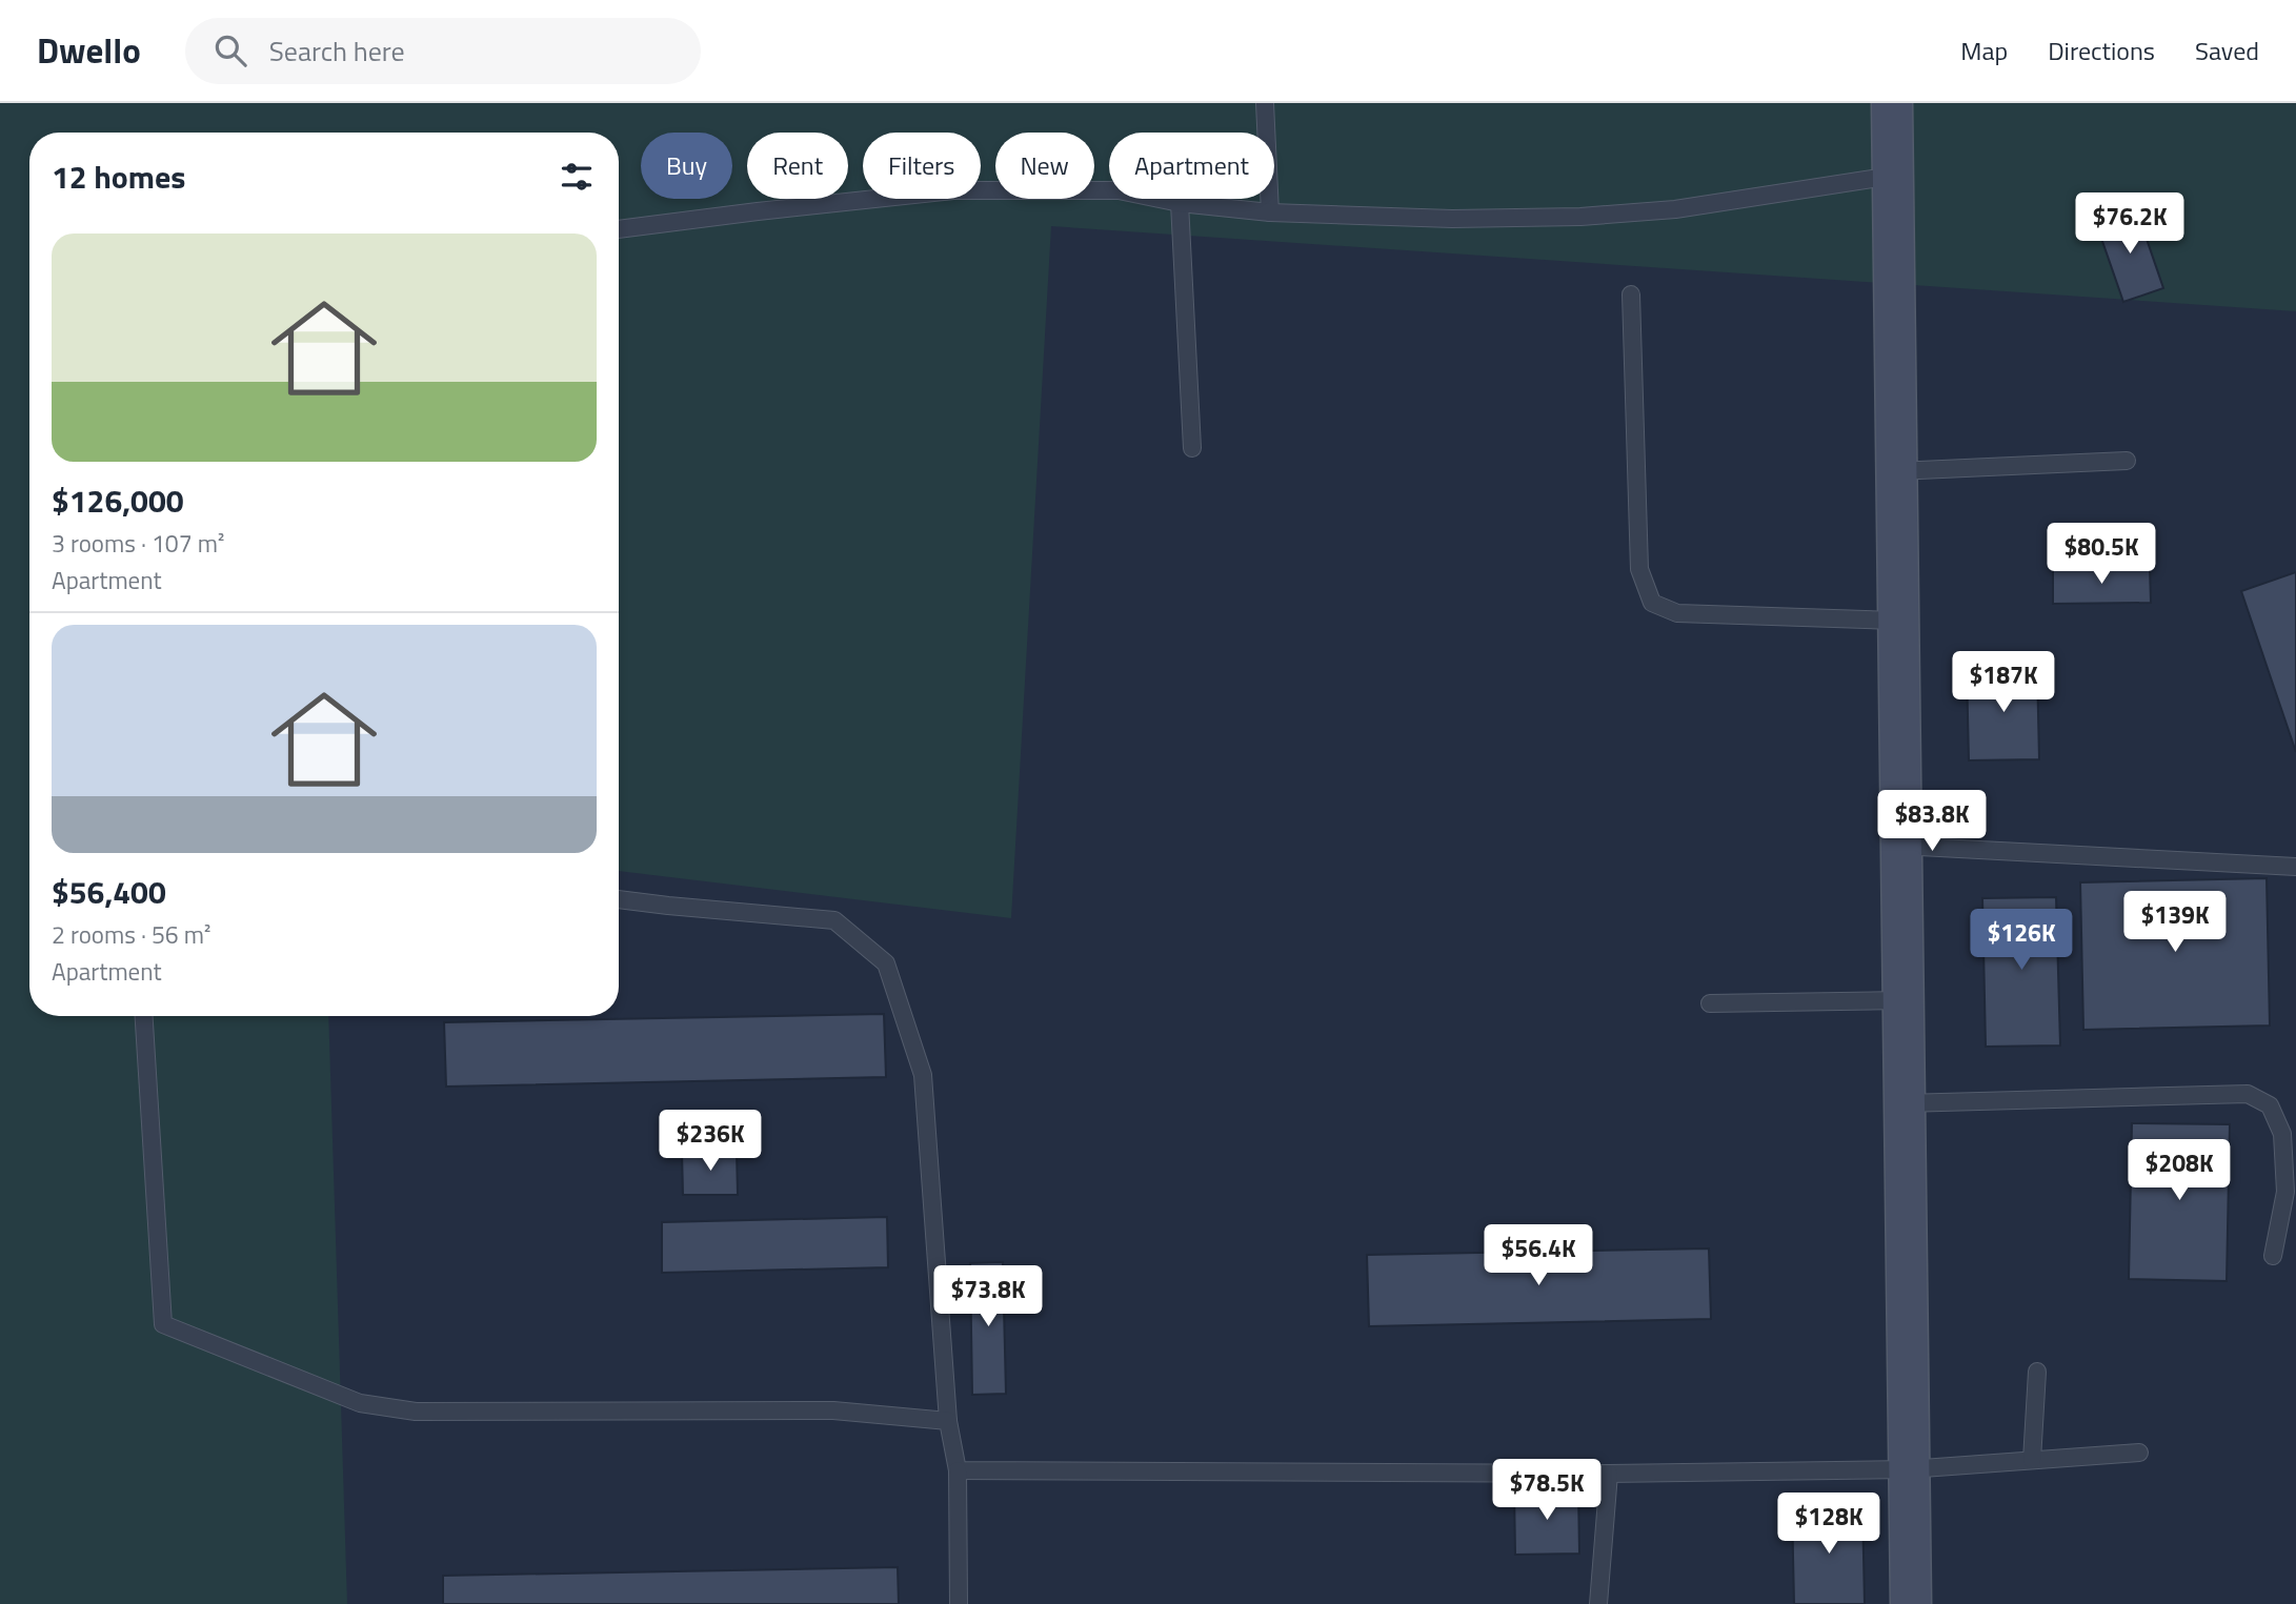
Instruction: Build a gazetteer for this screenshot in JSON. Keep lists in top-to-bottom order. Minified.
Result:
{"page":{"header":"Dwello","search":"Search here","nav":["Map","Directions","Saved"],"chip":["Buy","Rent","Filters","New","Apartment"],"heading":"12 homes","price":["$76.2K","$80.5K","$187K","$83.8K","$139K","$126K","$236K","$208K","$56.4K","$73.8K","$78.5K","$128K"],"list":[{"name":"$126,000","note":"3 rooms · 107 m² · Apartment"},{"name":"$56,400","note":"2 rooms · 56 m² · Apartment"}]}}
